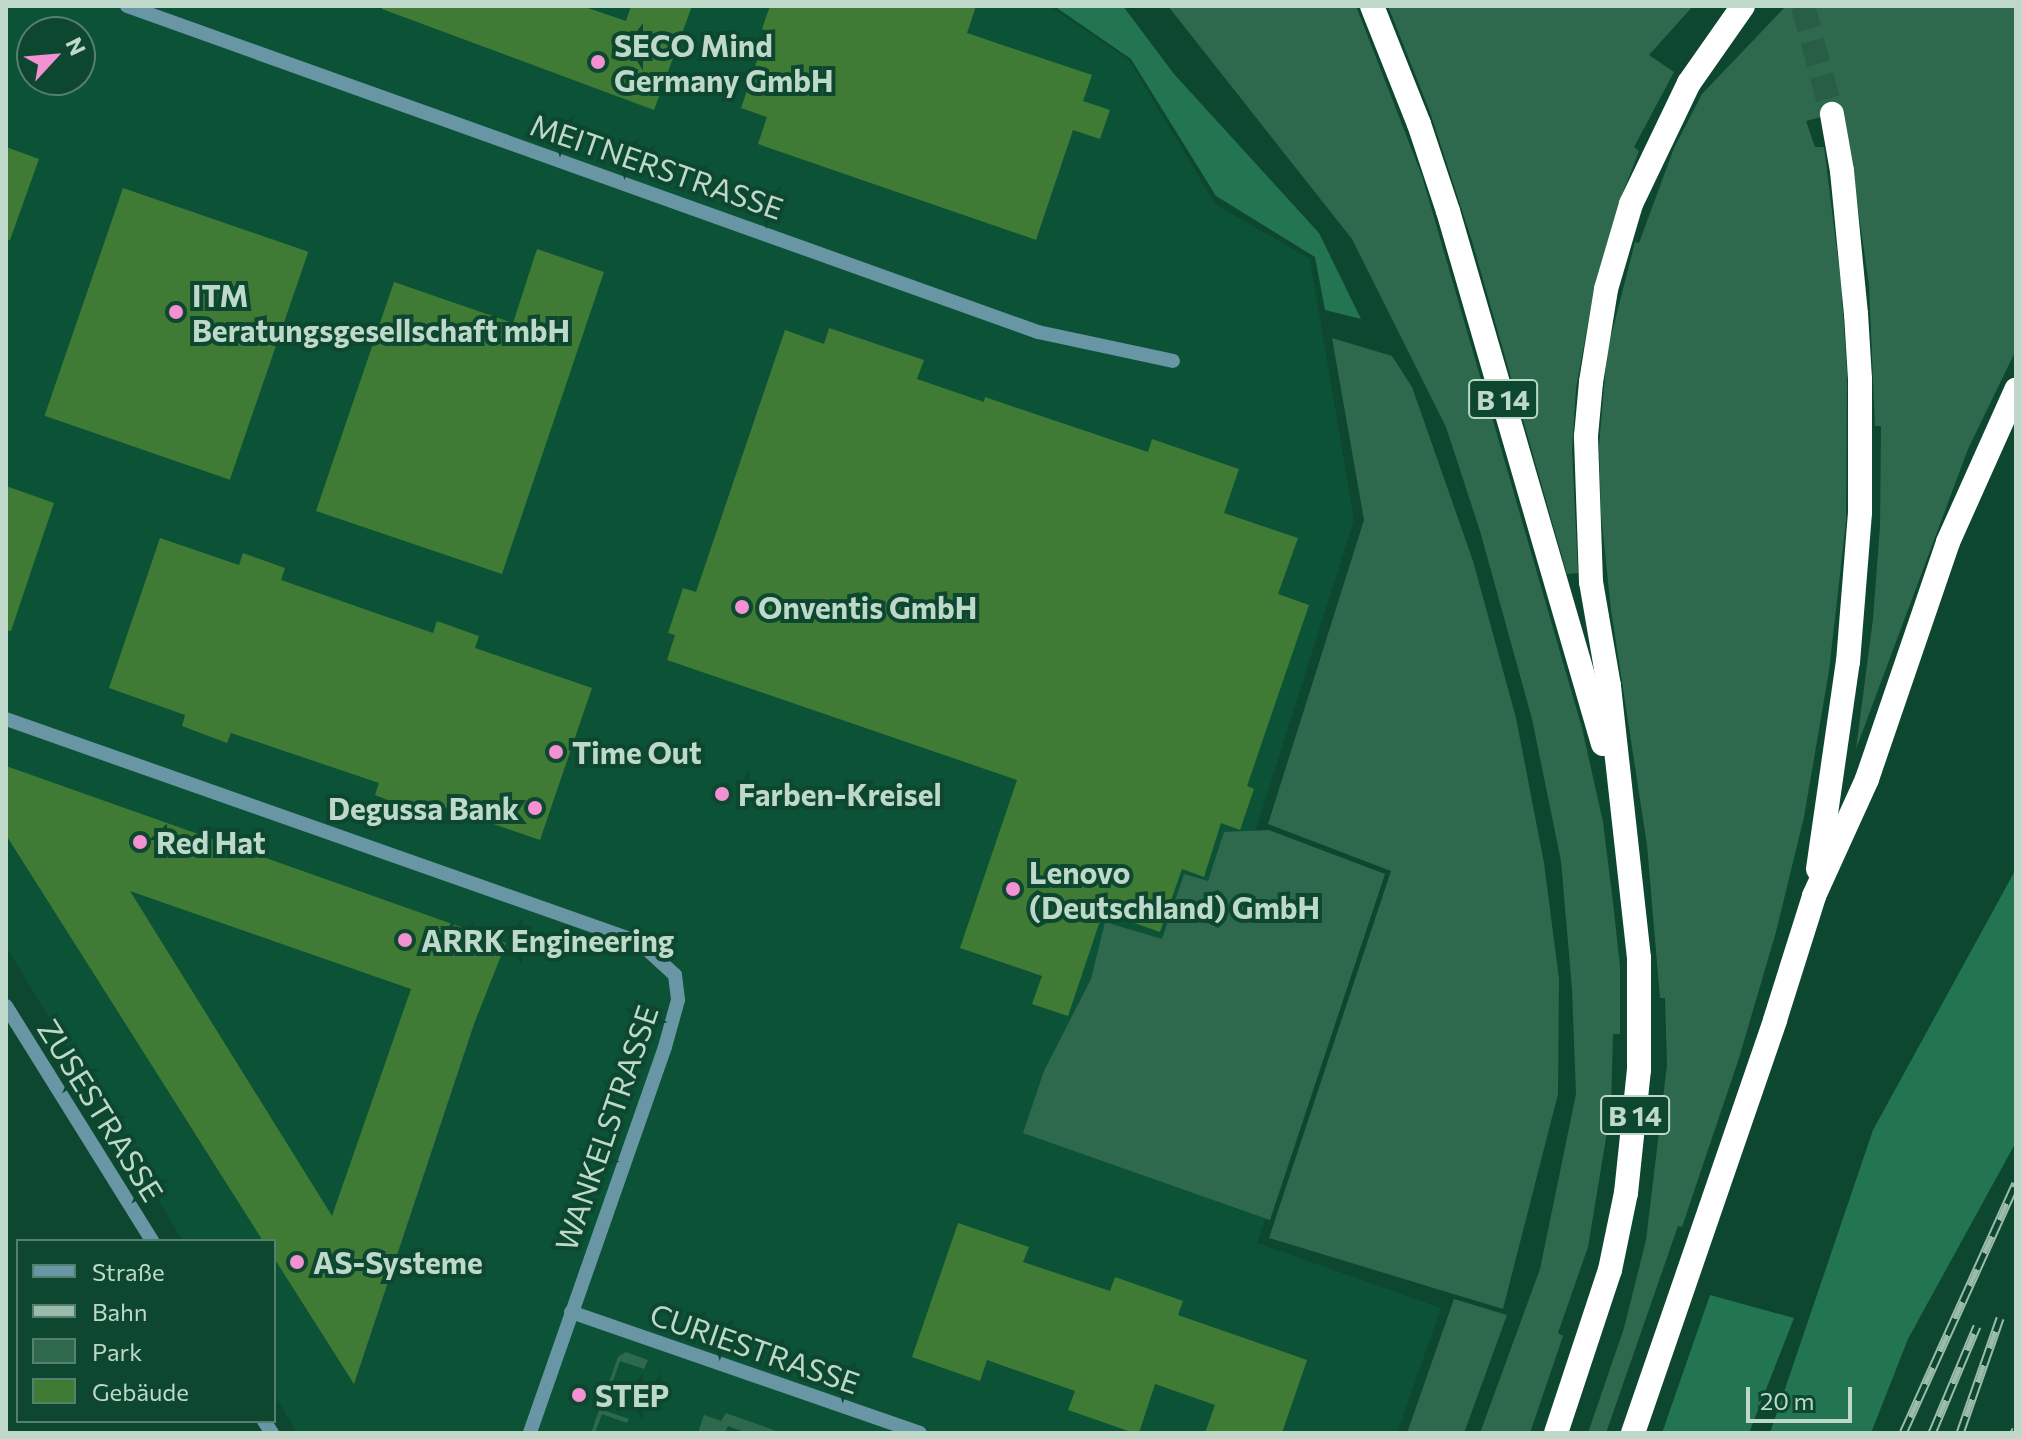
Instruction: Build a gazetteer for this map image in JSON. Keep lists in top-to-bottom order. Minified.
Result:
{"streets":{"highway":["B 14"],"street":["MEITNERSTRASSE","ZUSESTRASSE","WANKELSTRASSE","CURIESTRASSE"]},"crossings":[["WANKELSTRASSE","CURIESTRASSE"]],"places":["SECO Mind Germany GmbH","ITM Beratungsgesellschaft mbH","Onventis GmbH","Time Out","Farben-Kreisel","Degussa Bank","Red Hat","Lenovo (Deutschland) GmbH","ARRK Engineering","AS-Systeme","STEP"],"legend":["Straße","Bahn","Park","Gebäude"],"scale_bar":"20 m","north":"top right"}
